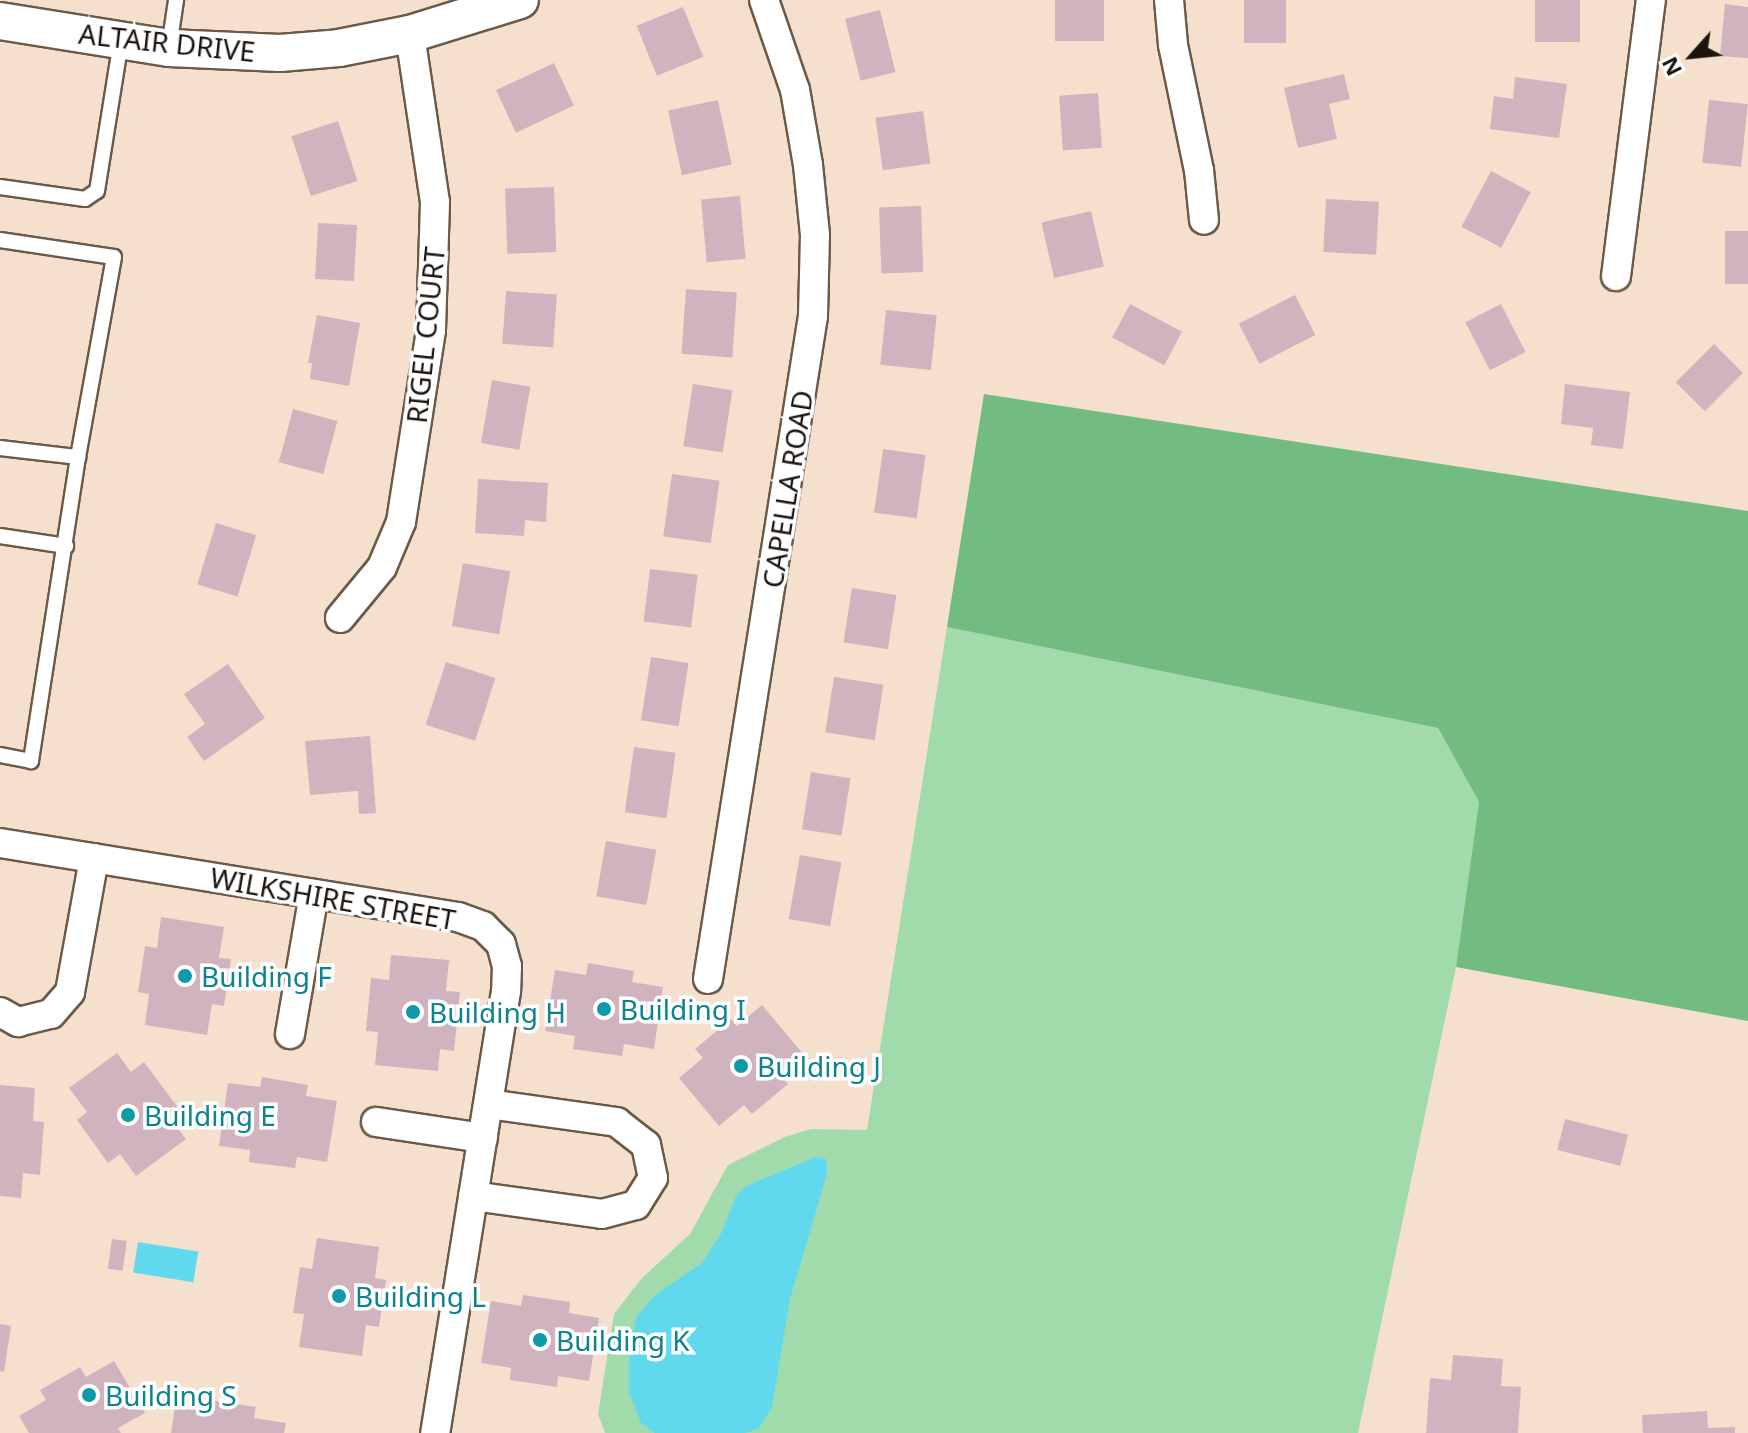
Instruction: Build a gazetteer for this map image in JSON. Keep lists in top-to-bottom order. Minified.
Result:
{"streets":{"street":["ALTAIR DRIVE","RIGEL COURT","CAPELLA ROAD","WILKSHIRE STREET"]},"crossings":[["ALTAIR DRIVE","RIGEL COURT"]],"places":["Building F","Building I","Building H","Building J","Building E","Building L","Building K","Building S"],"north":"bottom left"}
